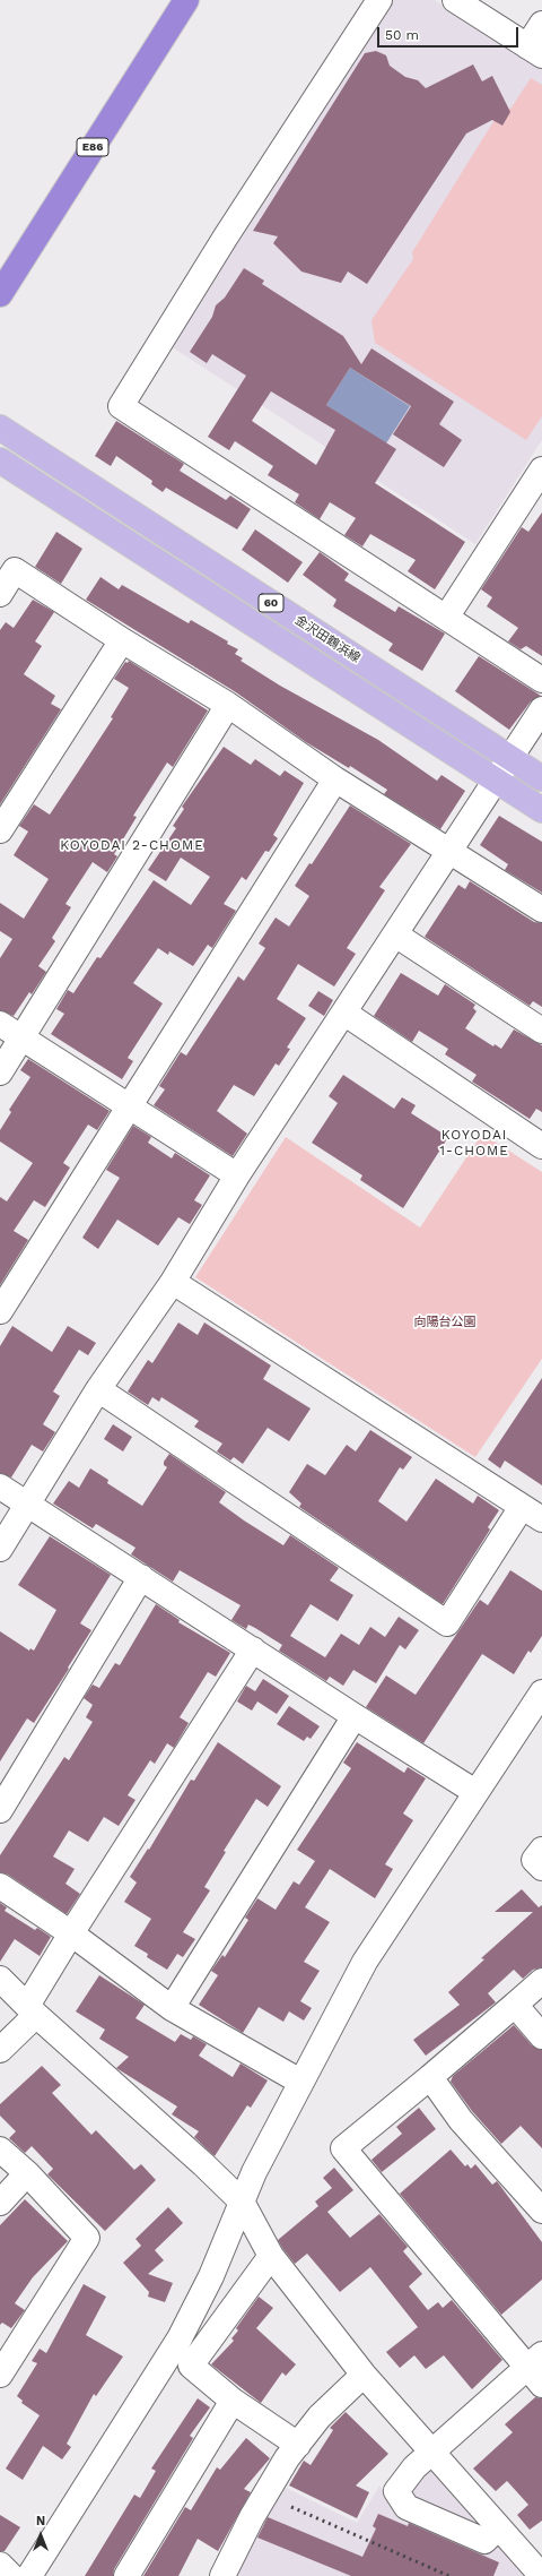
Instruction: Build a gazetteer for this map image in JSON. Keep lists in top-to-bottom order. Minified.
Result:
{"streets":{"highway":["E86"],"main road":["60","金沢田鶴浜線"]},"districts":["KOYODAI 2-CHOME","KOYODAI 1-CHOME"],"parks":["向陽台公園"],"scale_bar":"50 m","north":"top"}
